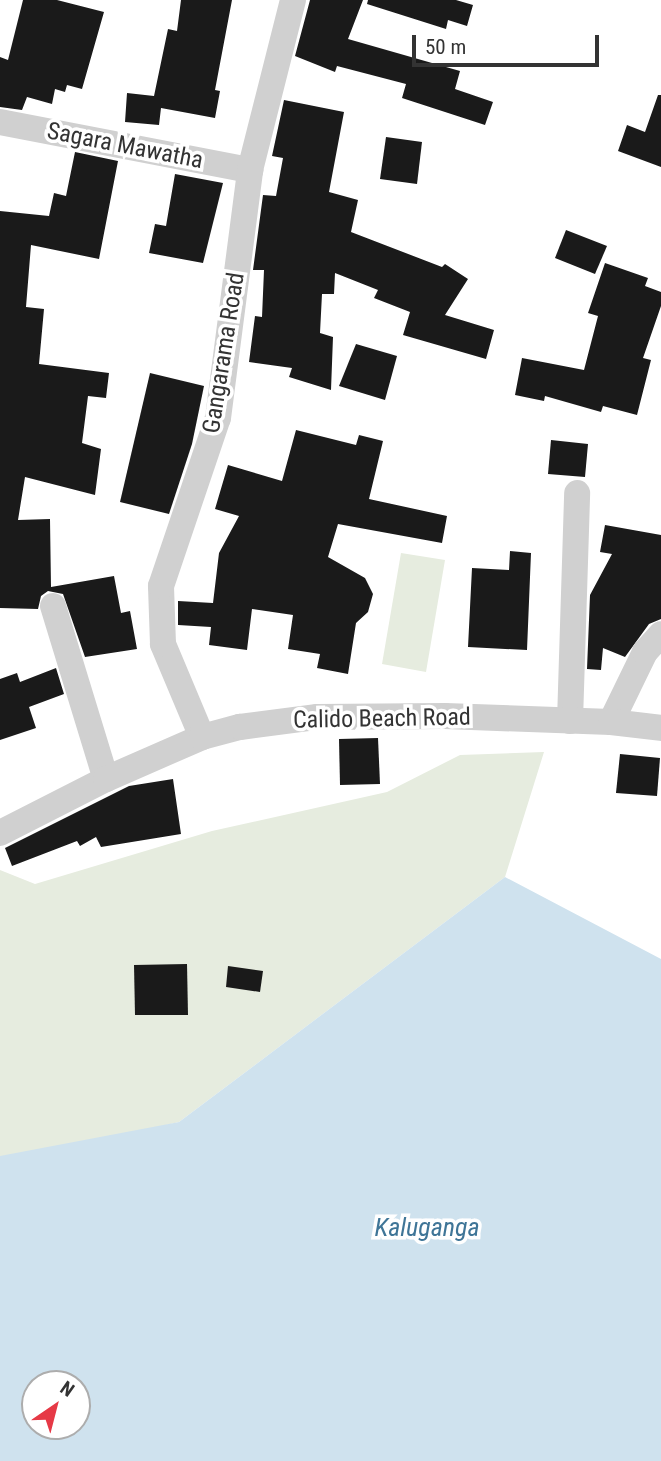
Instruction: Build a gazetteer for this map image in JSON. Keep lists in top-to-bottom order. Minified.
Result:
{"streets":{"street":["Sagara Mawatha","Gangarama Road","Calido Beach Road"]},"crossings":[["Sagara Mawatha","Gangarama Road"],["Gangarama Road","Calido Beach Road"]],"water":["Kaluganga"],"scale_bar":"50 m","north":"top right"}
